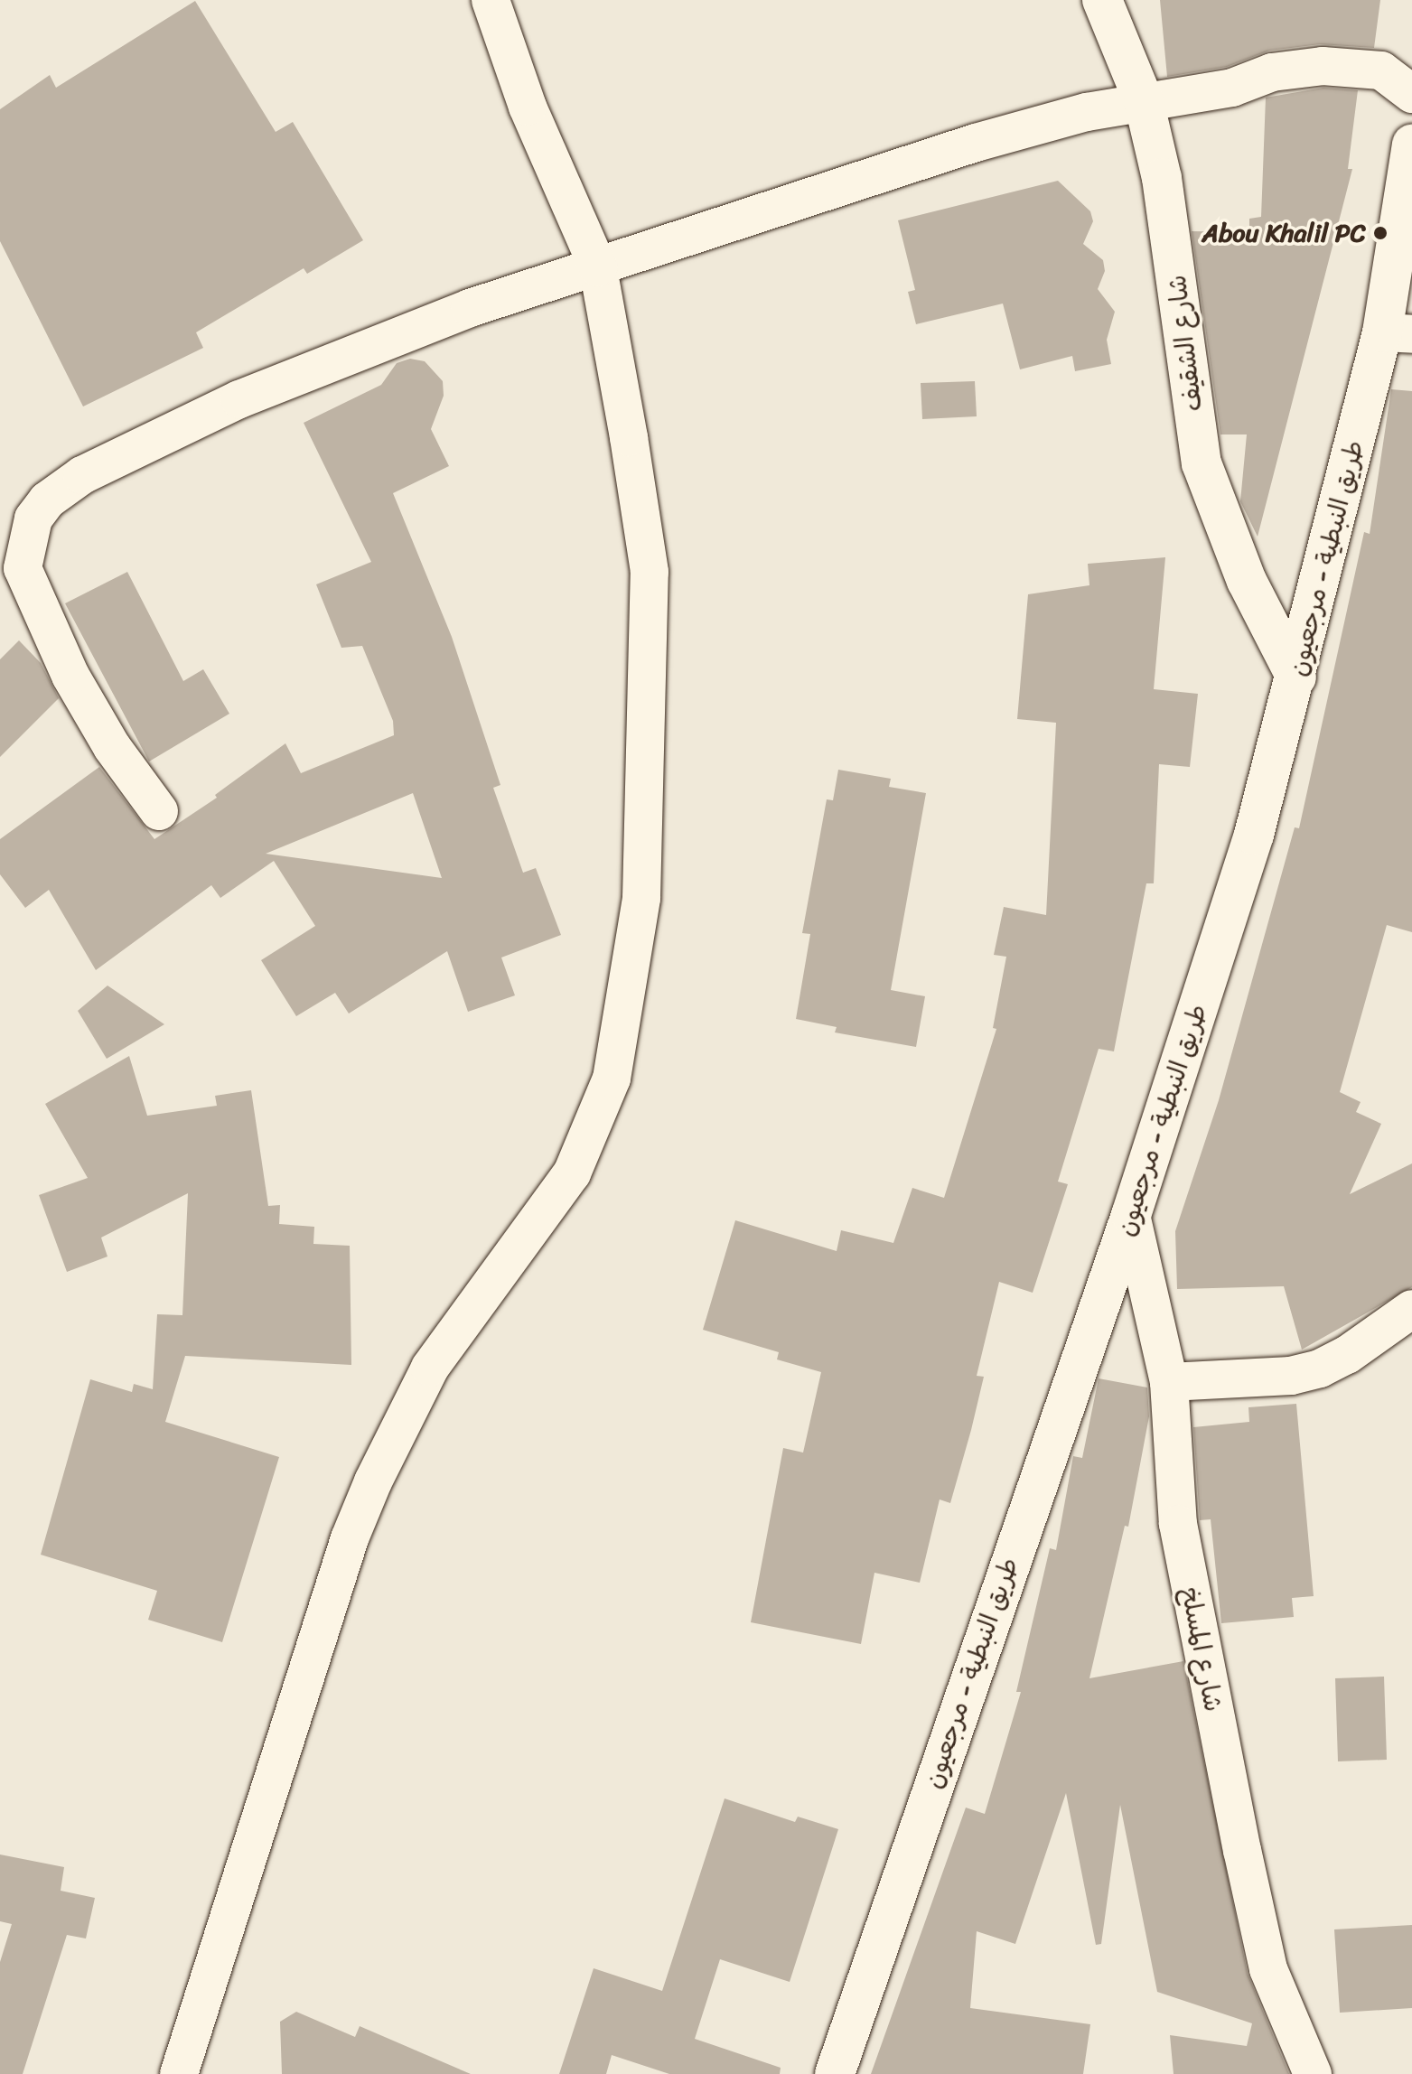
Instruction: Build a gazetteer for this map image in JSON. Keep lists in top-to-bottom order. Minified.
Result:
{"streets":{"main road":["شارع الشقيف","طريق النبطية - مرجعيون"],"street":["شارع المسلخ"]},"crossings":[["شارع الشقيف","طريق النبطية - مرجعيون"],["طريق النبطية - مرجعيون","شارع المسلخ"]],"places":["Abou Khalil PC"]}
